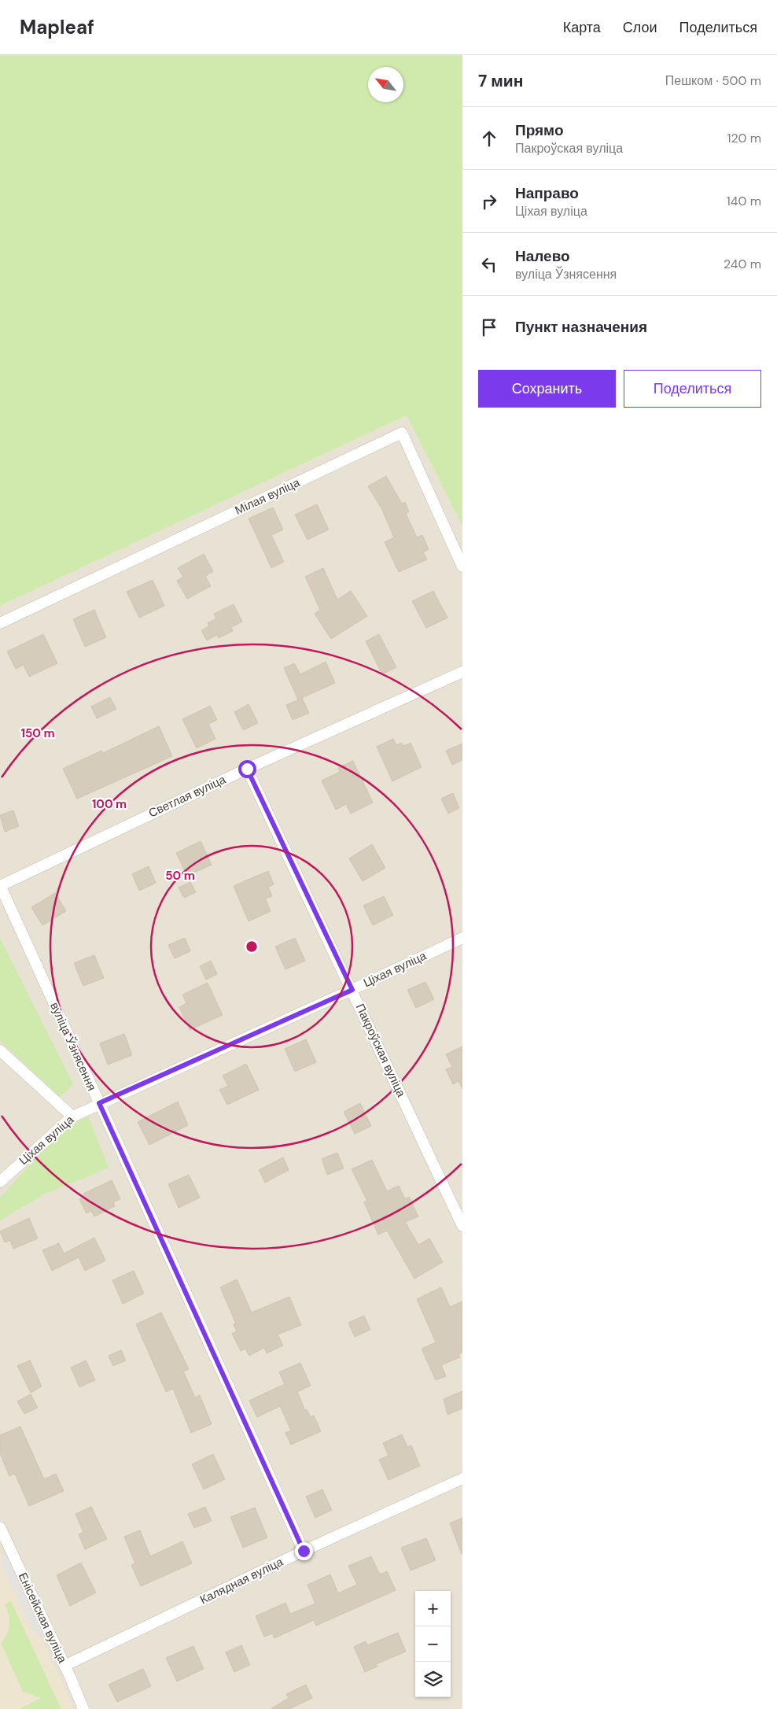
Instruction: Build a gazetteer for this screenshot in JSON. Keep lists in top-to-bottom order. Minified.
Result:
{"streets":{"street":["Мілая вуліца","Светлая вуліца","Ціхая вуліца","вуліца Ўзнясення","Пакроўская вуліца","Калядная вуліца","Енісейская вуліца"]},"crossings":[["Светлая вуліца","вуліца Ўзнясення"],["Светлая вуліца","Пакроўская вуліца"],["Ціхая вуліца","вуліца Ўзнясення"],["Ціхая вуліца","Пакроўская вуліца"],["вуліца Ўзнясення","Калядная вуліца"],["Калядная вуліца","Енісейская вуліца"]],"north":"top left","page":{"header":"Mapleaf","nav":["Карта","Слои","Поделиться"],"heading":["7 мин","Пешком · 500 m"],"list":[["Прямо","Пакроўская вуліца","120 m"],["Направо","Ціхая вуліца","140 m"],["Налево","вуліца Ўзнясення","240 m"],"Пункт назначения"],"buttons":["Сохранить","Поделиться"],"map_buttons":["+","−"]},"rings":["150 m","100 m","50 m"]}
